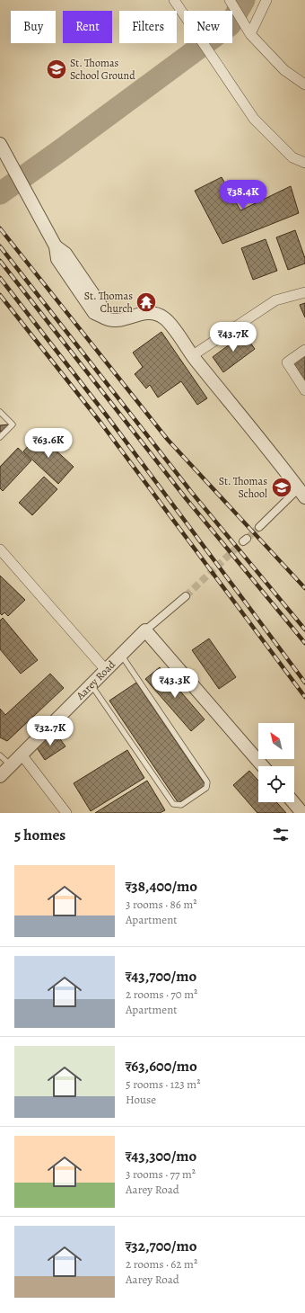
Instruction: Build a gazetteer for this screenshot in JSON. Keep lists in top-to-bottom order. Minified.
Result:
{"streets":{"street":["Aarey Road"]},"places":{"school or university":["St. Thomas School Ground","St. Thomas School"],"temple":["St. Thomas Church"]},"north":"top left","page":{"chip":["Buy","Rent","Filters","New"],"price":["₹38.4K","₹43.7K","₹63.6K","₹43.3K","₹32.7K"],"heading":"5 homes","list":[{"name":"₹38,400/mo","note":"3 rooms · 86 m² · Apartment"},{"name":"₹43,700/mo","note":"2 rooms · 70 m² · Apartment"},{"name":"₹63,600/mo","note":"5 rooms · 123 m² · House"},{"name":"₹43,300/mo","note":"3 rooms · 77 m² · Aarey Road"},{"name":"₹32,700/mo","note":"2 rooms · 62 m² · Aarey Road"}]}}
